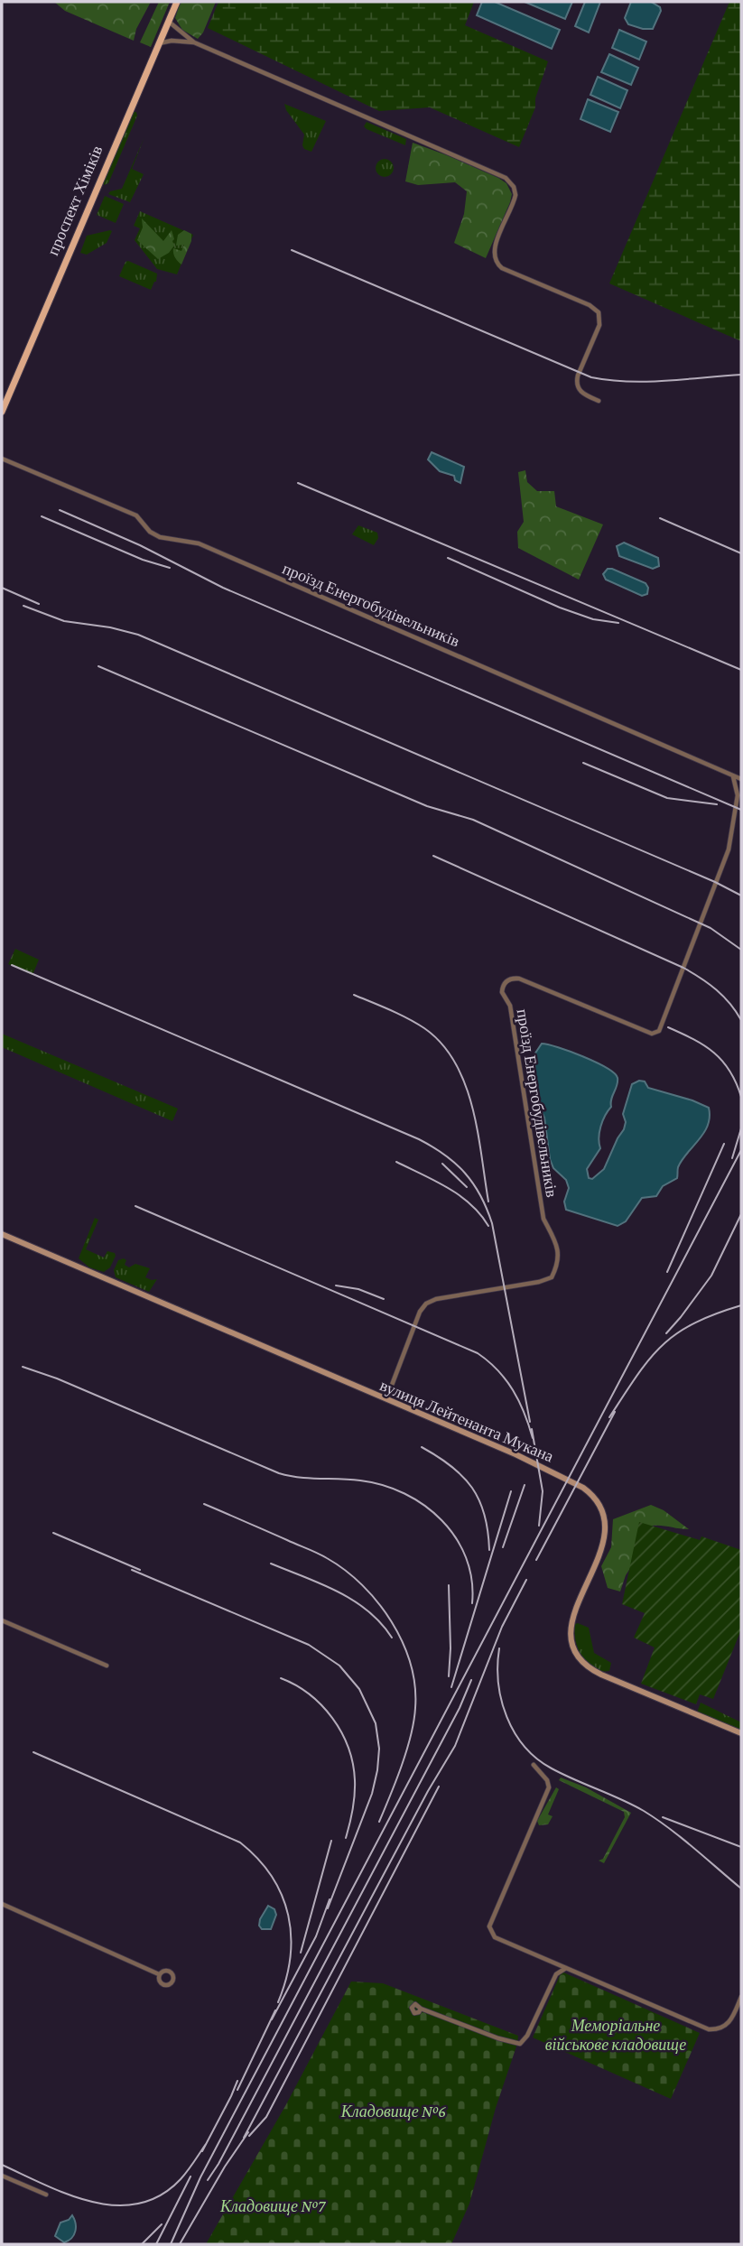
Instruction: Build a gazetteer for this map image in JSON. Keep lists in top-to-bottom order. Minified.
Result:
{"streets":{"main road":["проспект Хіміків","вулиця Лейтенанта Мукана"],"street":["проїзд Енергобудівельників"]},"crossings":[["проїзд Енергобудівельників","вулиця Лейтенанта Мукана"]],"parks":["Меморіальне військове кладовище","Кладовище №6","Кладовище №7"]}
